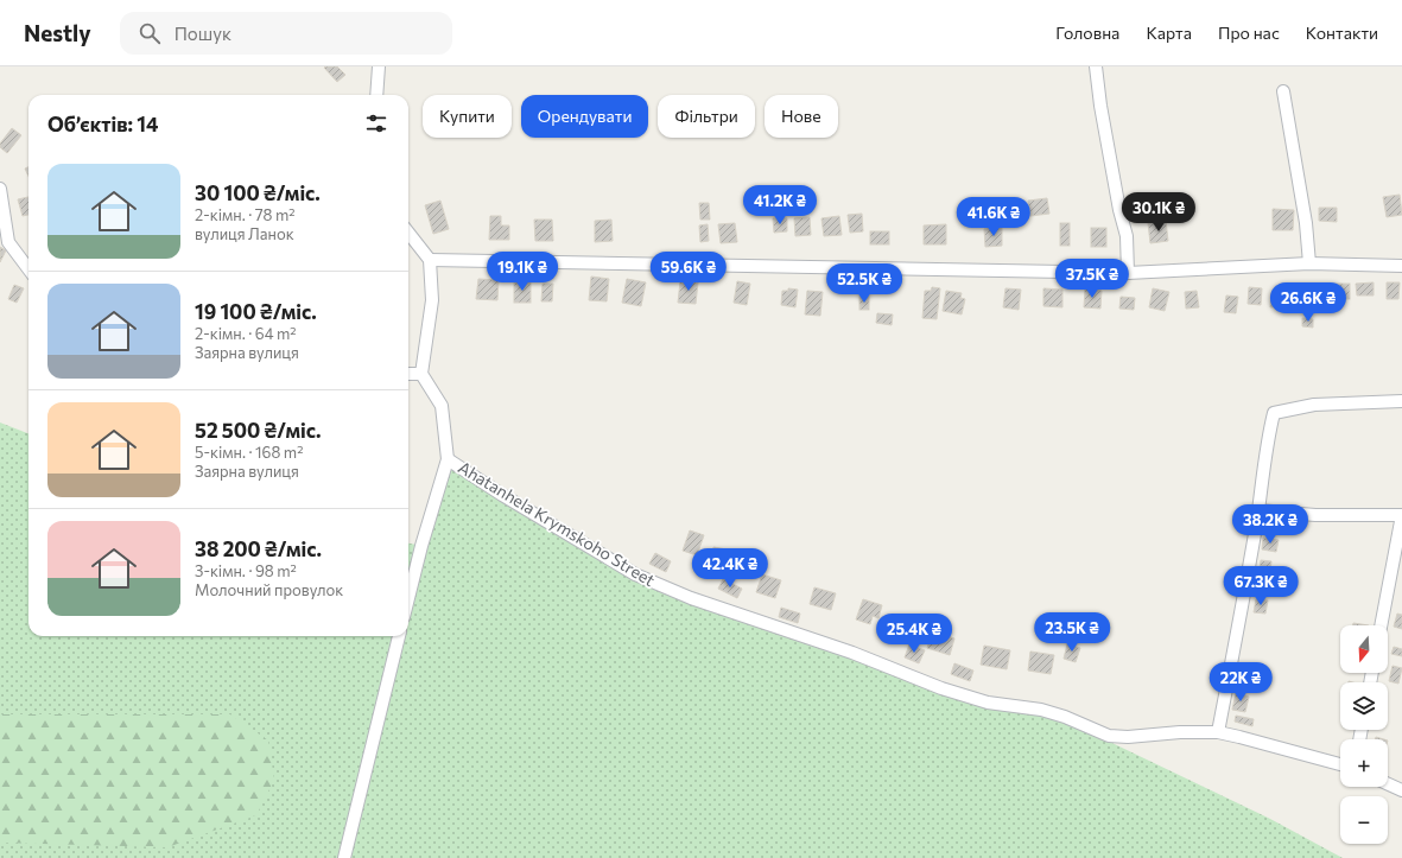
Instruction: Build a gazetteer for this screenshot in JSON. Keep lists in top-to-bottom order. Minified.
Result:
{"streets":{"street":["Ahatanhela Krymskoho Street"]},"north":"bottom","page":{"header":"Nestly","search":"Пошук","nav":["Головна","Карта","Про нас","Контакти"],"chip":["Купити","Орендувати","Фільтри","Нове"],"heading":"Об’єктів: 14","list":[{"name":"30 100 ₴/міс.","note":"2-кімн. · 78 m² · вулиця Ланок"},{"name":"19 100 ₴/міс.","note":"2-кімн. · 64 m² · Заярна вулиця"},{"name":"52 500 ₴/міс.","note":"5-кімн. · 168 m² · Заярна вулиця"},{"name":"38 200 ₴/міс.","note":"3-кімн. · 98 m² · Молочний провулок"}],"price":["41.2K ₴","30.1K ₴","41.6K ₴","19.1K ₴","59.6K ₴","37.5K ₴","52.5K ₴","26.6K ₴","38.2K ₴","42.4K ₴","67.3K ₴","23.5K ₴","25.4K ₴","22K ₴"],"map_buttons":["+","−"]}}
